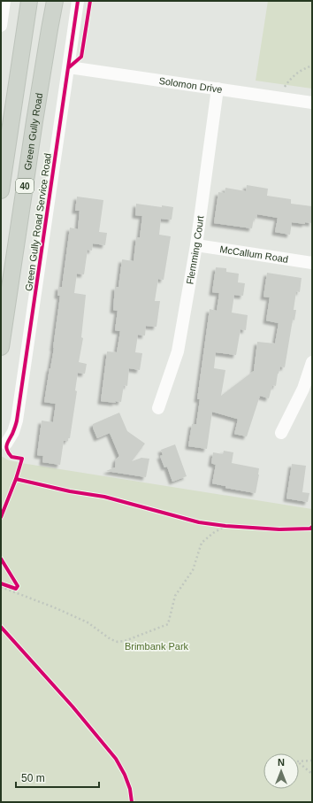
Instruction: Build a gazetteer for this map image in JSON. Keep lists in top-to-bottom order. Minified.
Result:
{"streets":{"main road":["Green Gully Road","40"],"street":["Solomon Drive","Green Gully Road Service Road","Flemming Court","McCallum Road"]},"crossings":[["Solomon Drive","Green Gully Road Service Road"],["Solomon Drive","Flemming Court"],["Flemming Court","McCallum Road"]],"parks":["Brimbank Park"],"scale_bar":"50 m","north":"top"}
